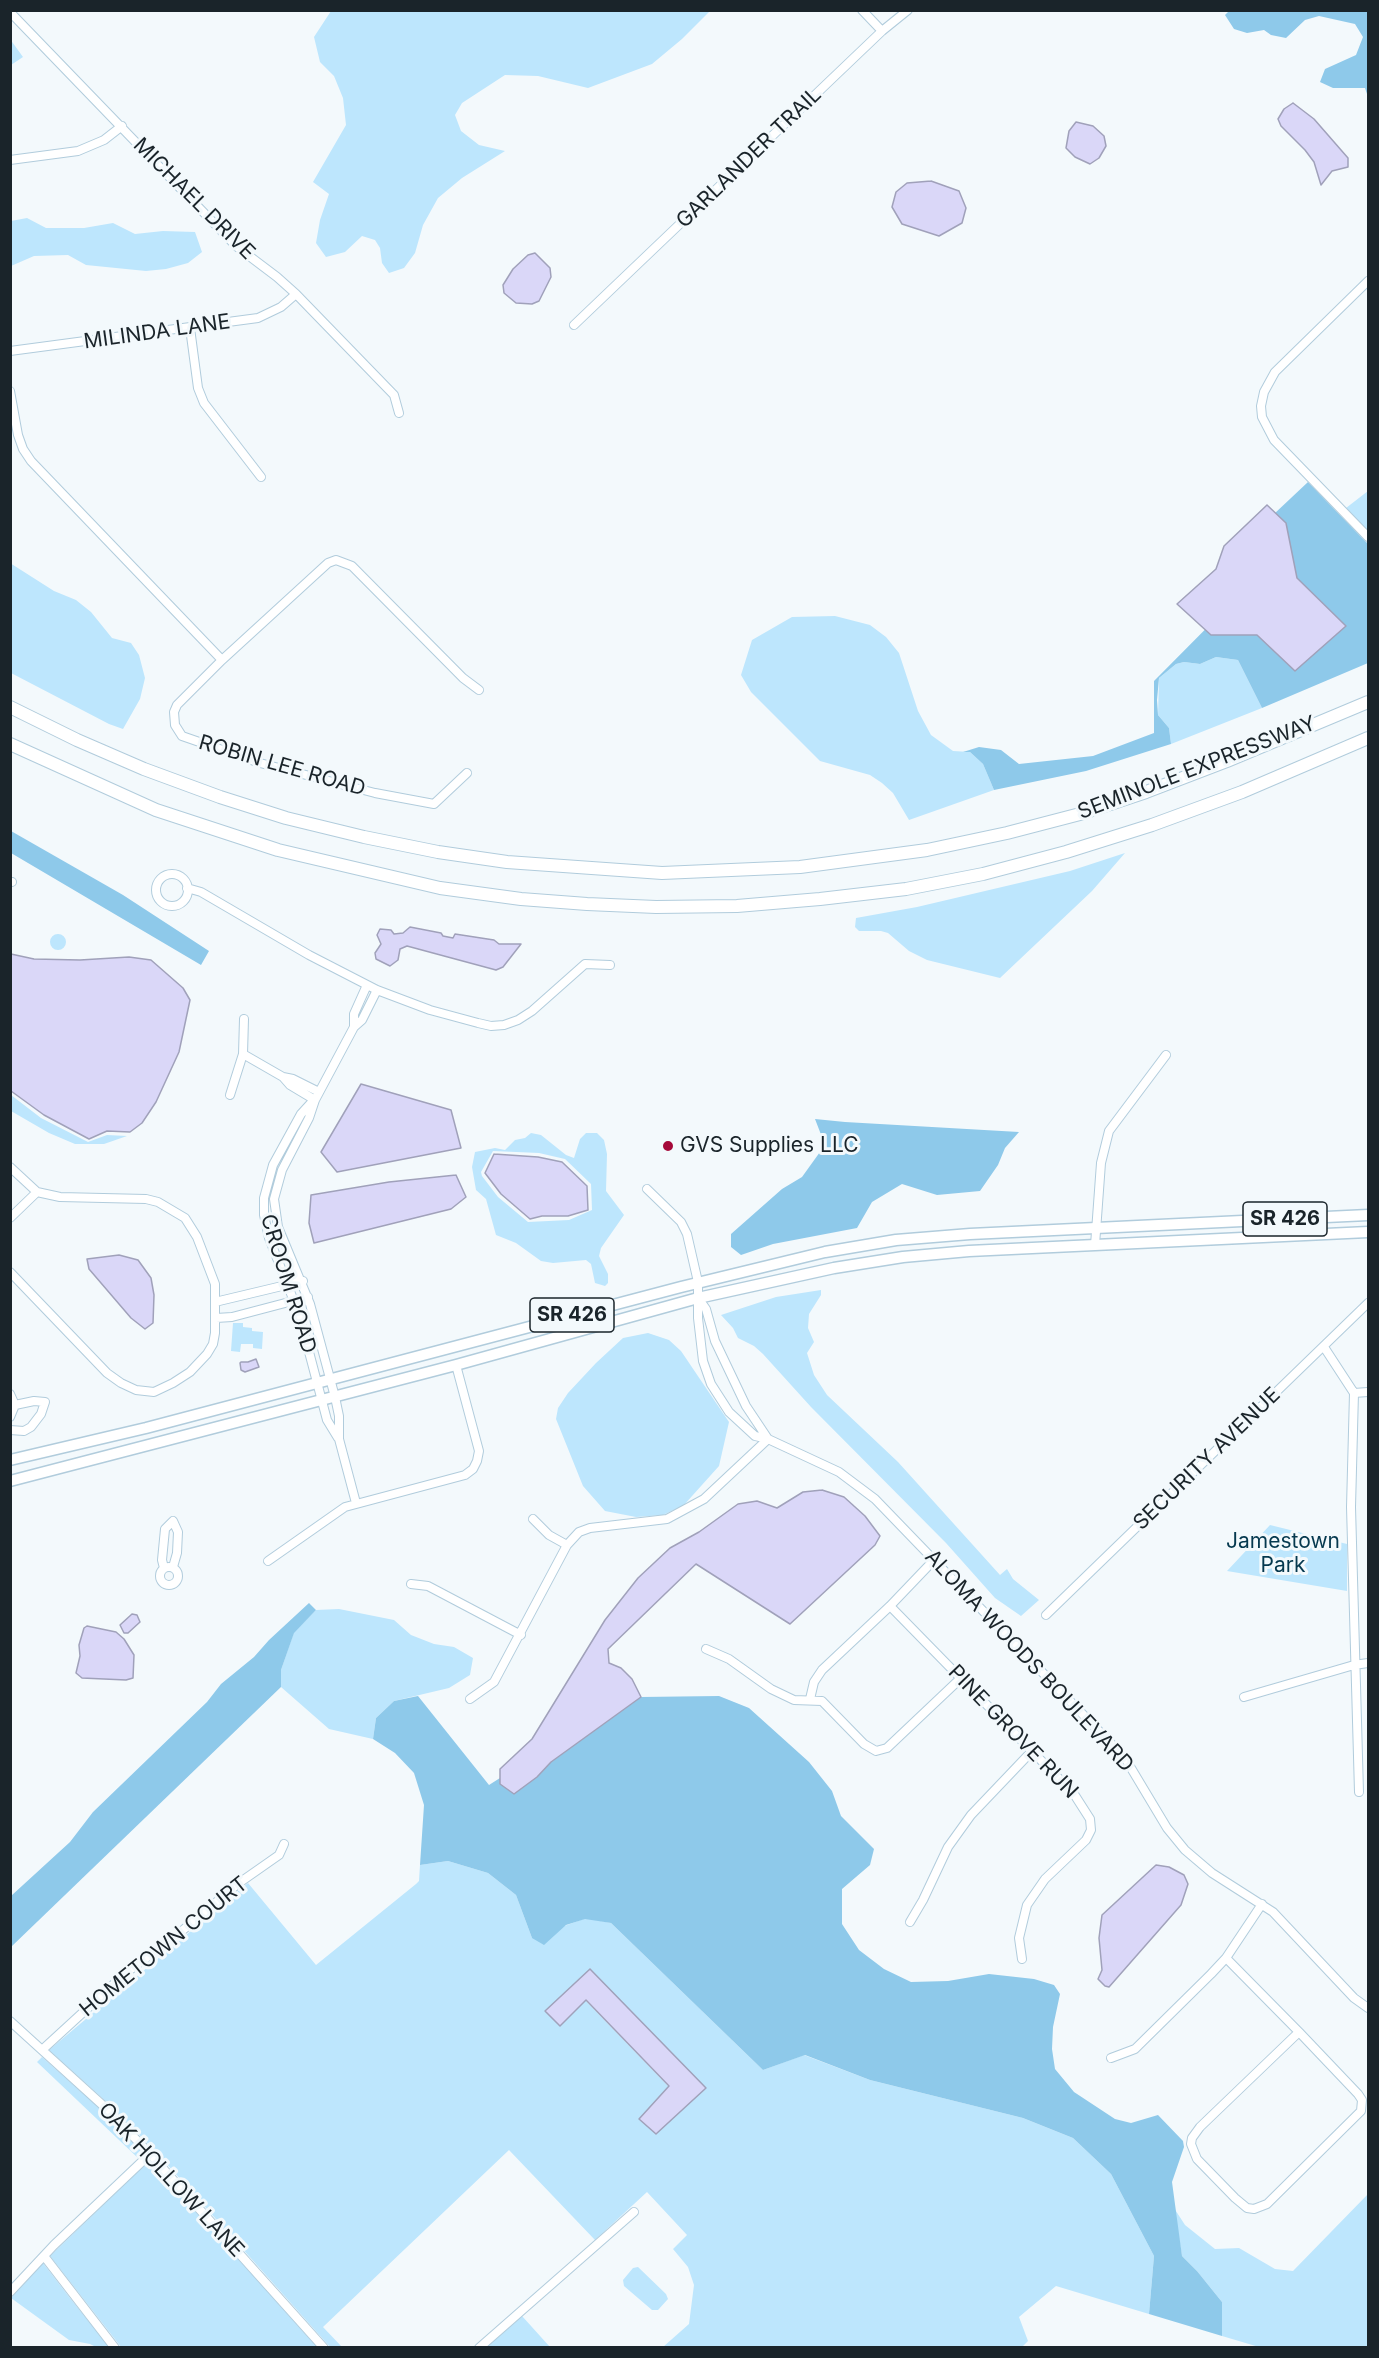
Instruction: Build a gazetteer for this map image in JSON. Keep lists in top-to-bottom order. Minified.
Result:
{"streets":{"highway":["SEMINOLE EXPRESSWAY"],"main road":["SR 426"],"street":["GARLANDER TRAIL","MICHAEL DRIVE","MILINDA LANE","ROBIN LEE ROAD","CROOM ROAD","SECURITY AVENUE","ALOMA WOODS BOULEVARD","PINE GROVE RUN","HOMETOWN COURT","OAK HOLLOW LANE"]},"crossings":[["MICHAEL DRIVE","MILINDA LANE"],["SR 426","CROOM ROAD"],["SR 426","ALOMA WOODS BOULEVARD"],["HOMETOWN COURT","OAK HOLLOW LANE"]],"parks":["Jamestown Park"],"places":["GVS Supplies LLC"]}
